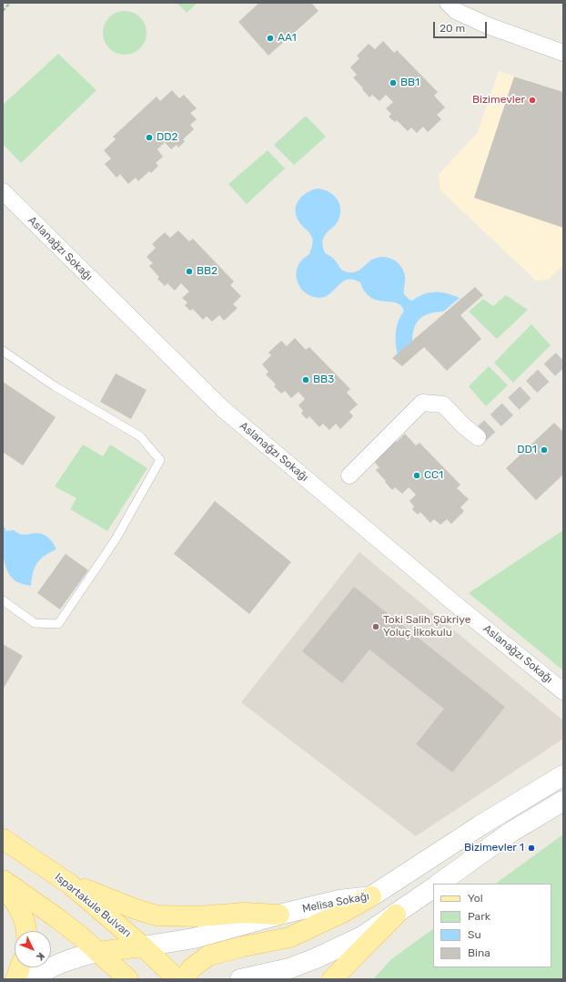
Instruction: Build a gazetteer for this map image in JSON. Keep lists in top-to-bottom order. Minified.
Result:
{"streets":{"main road":["Ispartakule Bulvarı"],"street":["Aslanağzı Sokağı","Melisa Sokağı"]},"crossings":[["Melisa Sokağı","Ispartakule Bulvarı"]],"places":["AA1","BB1","Bizimevler","DD2","BB2","BB3","DD1","CC1","Toki Salih Şükriye Yoluç İlkokulu","Bizimevler 1"],"legend":["Yol","Park","Su","Bina"],"scale_bar":"20 m","north":"bottom right"}
